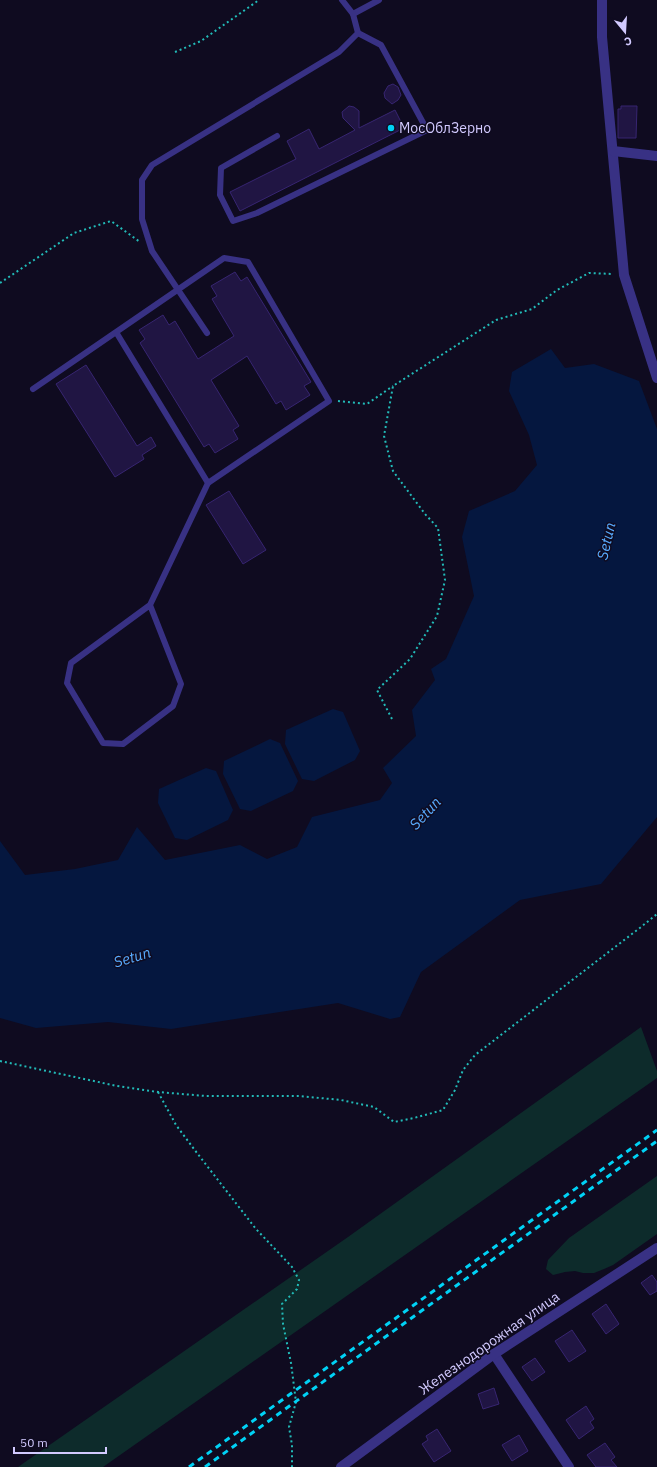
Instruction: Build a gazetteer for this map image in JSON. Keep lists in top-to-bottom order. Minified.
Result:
{"streets":{"street":["Железнодорожная улица"]},"water":["Setun"],"places":["МосОблЗерно"],"scale_bar":"50 m","north":"bottom"}
